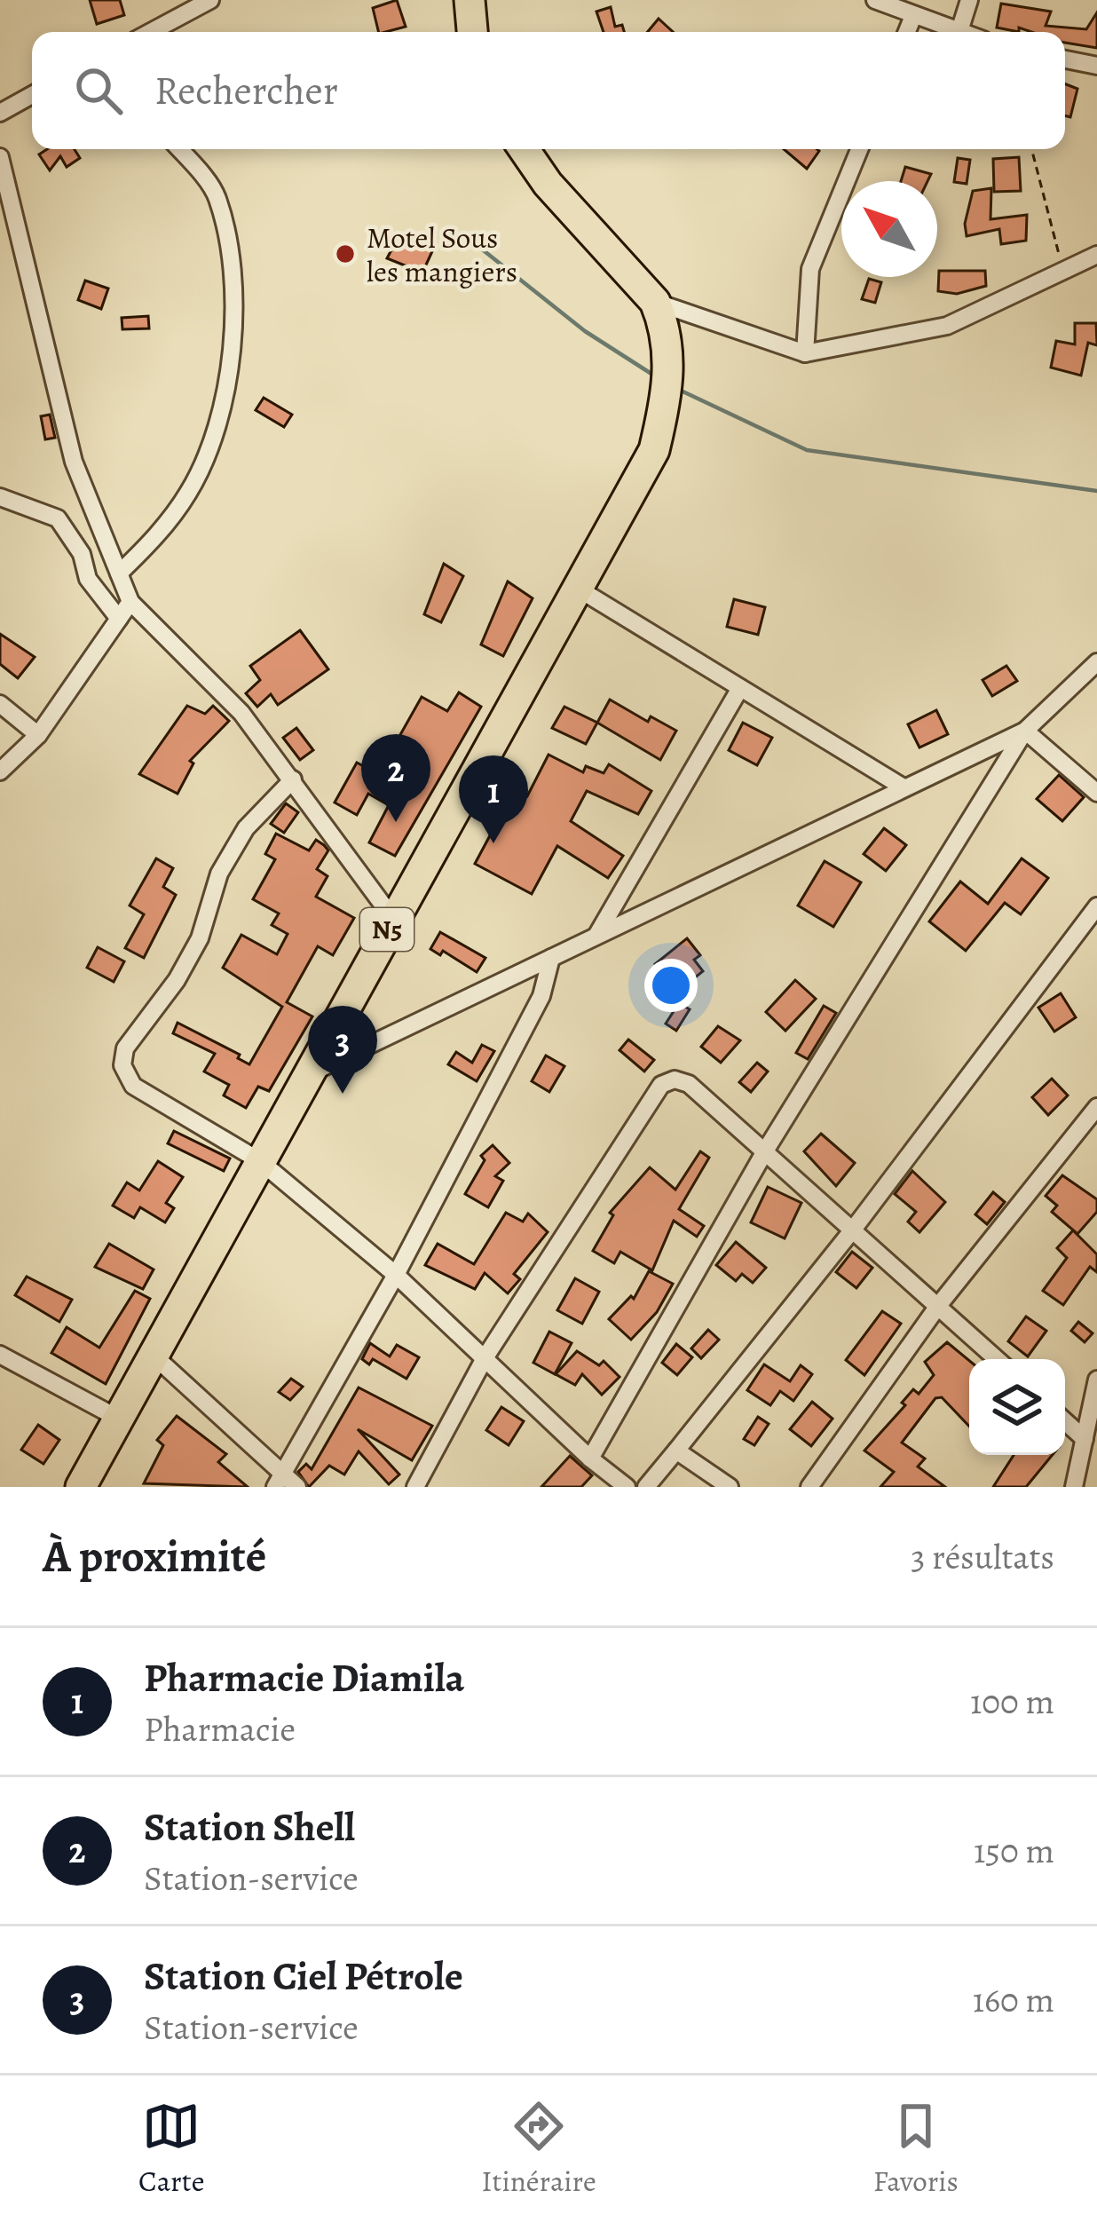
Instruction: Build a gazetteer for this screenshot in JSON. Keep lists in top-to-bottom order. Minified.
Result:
{"streets":{"highway":["N5"]},"places":["Motel Sous les mangiers"],"north":"top left","page":{"search":"Rechercher","pins":["2","1","3"],"heading":["À proximité","3 résultats"],"list":[{"mark":"1","name":"Pharmacie Diamila","note":"Pharmacie","value":"100 m"},{"mark":"2","name":"Station Shell","note":"Station-service","value":"150 m"},{"mark":"3","name":"Station Ciel Pétrole","note":"Station-service","value":"160 m"}],"nav":["Carte","Itinéraire","Favoris"]}}
